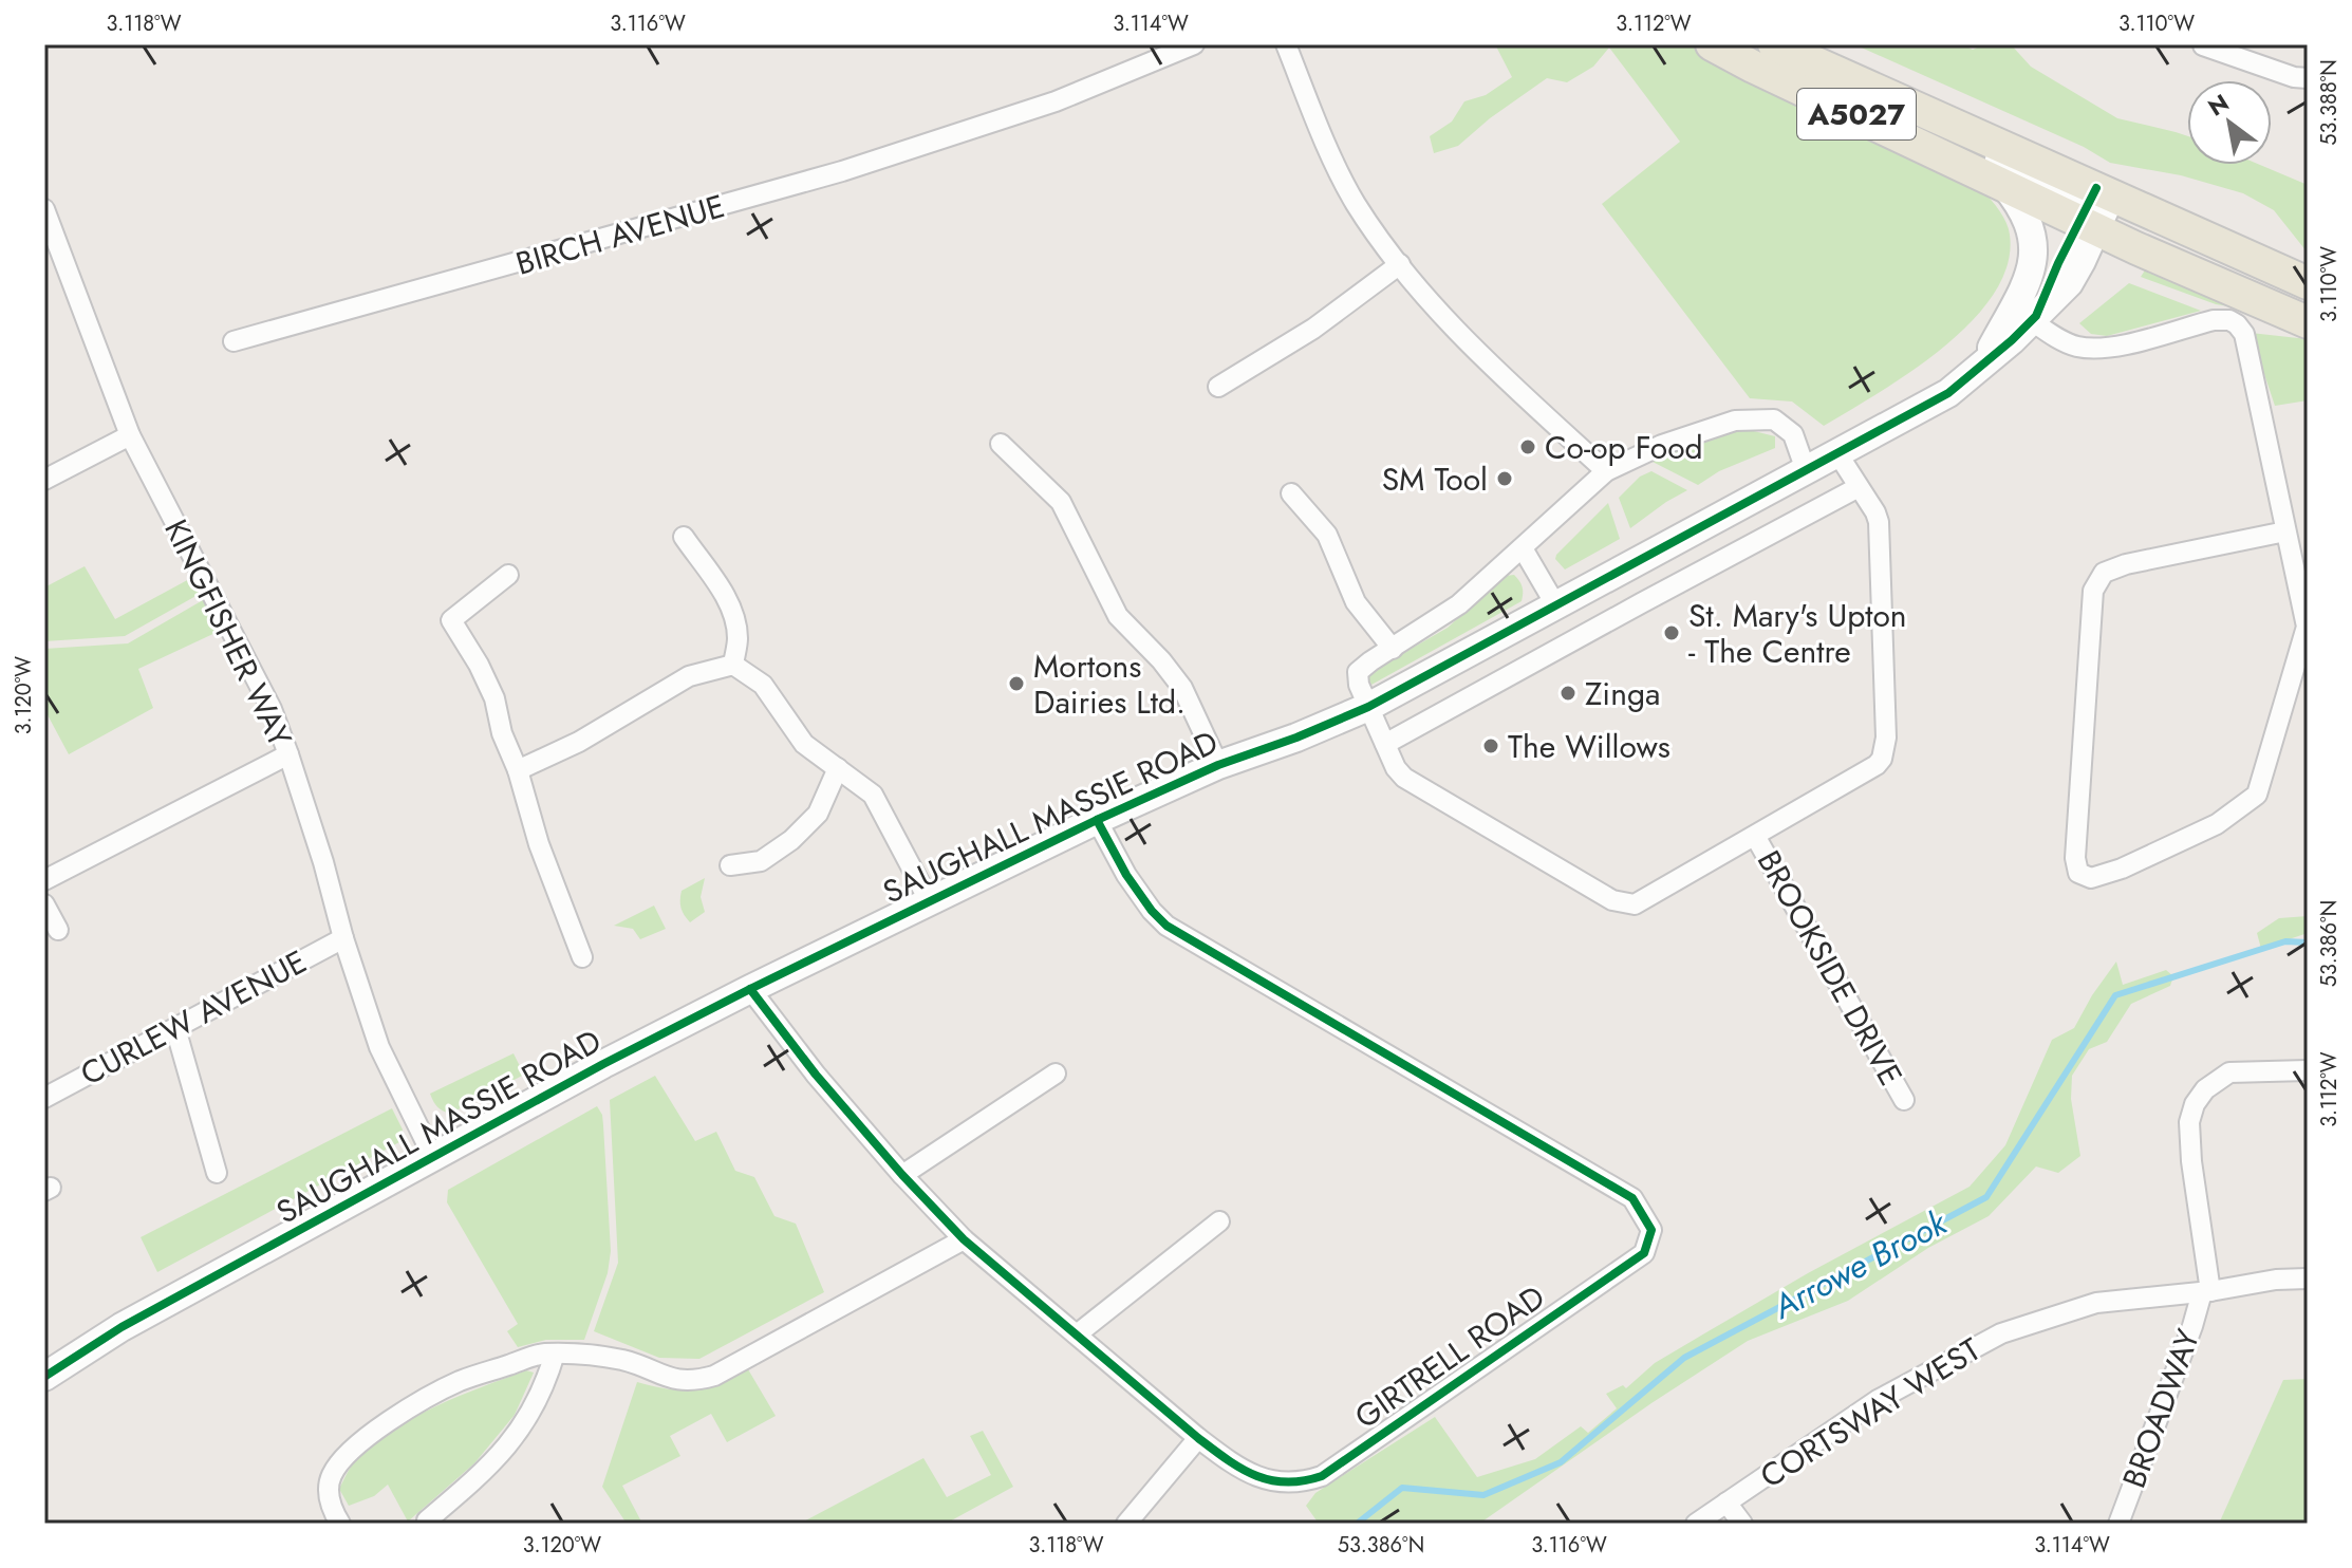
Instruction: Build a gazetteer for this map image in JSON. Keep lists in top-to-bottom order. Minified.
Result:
{"streets":{"main road":["A5027","SAUGHALL MASSIE ROAD"],"street":["BIRCH AVENUE","KINGFISHER WAY","BROOKSIDE DRIVE","CURLEW AVENUE","GIRTRELL ROAD","BROADWAY","CORTSWAY WEST"]},"crossings":[["A5027","SAUGHALL MASSIE ROAD"],["KINGFISHER WAY","SAUGHALL MASSIE ROAD"],["KINGFISHER WAY","CURLEW AVENUE"],["SAUGHALL MASSIE ROAD","GIRTRELL ROAD"],["BROADWAY","CORTSWAY WEST"]],"water":["Arrowe Brook"],"places":["Co-op Food","SM Tool","St. Mary's Upton - The Centre","Mortons Dairies Ltd.","Zinga","The Willows"],"north":"top left","coordinates":["3.118°W","3.116°W","3.114°W","3.112°W","3.110°W","53.388°N","3.120°W","53.386°N"]}
